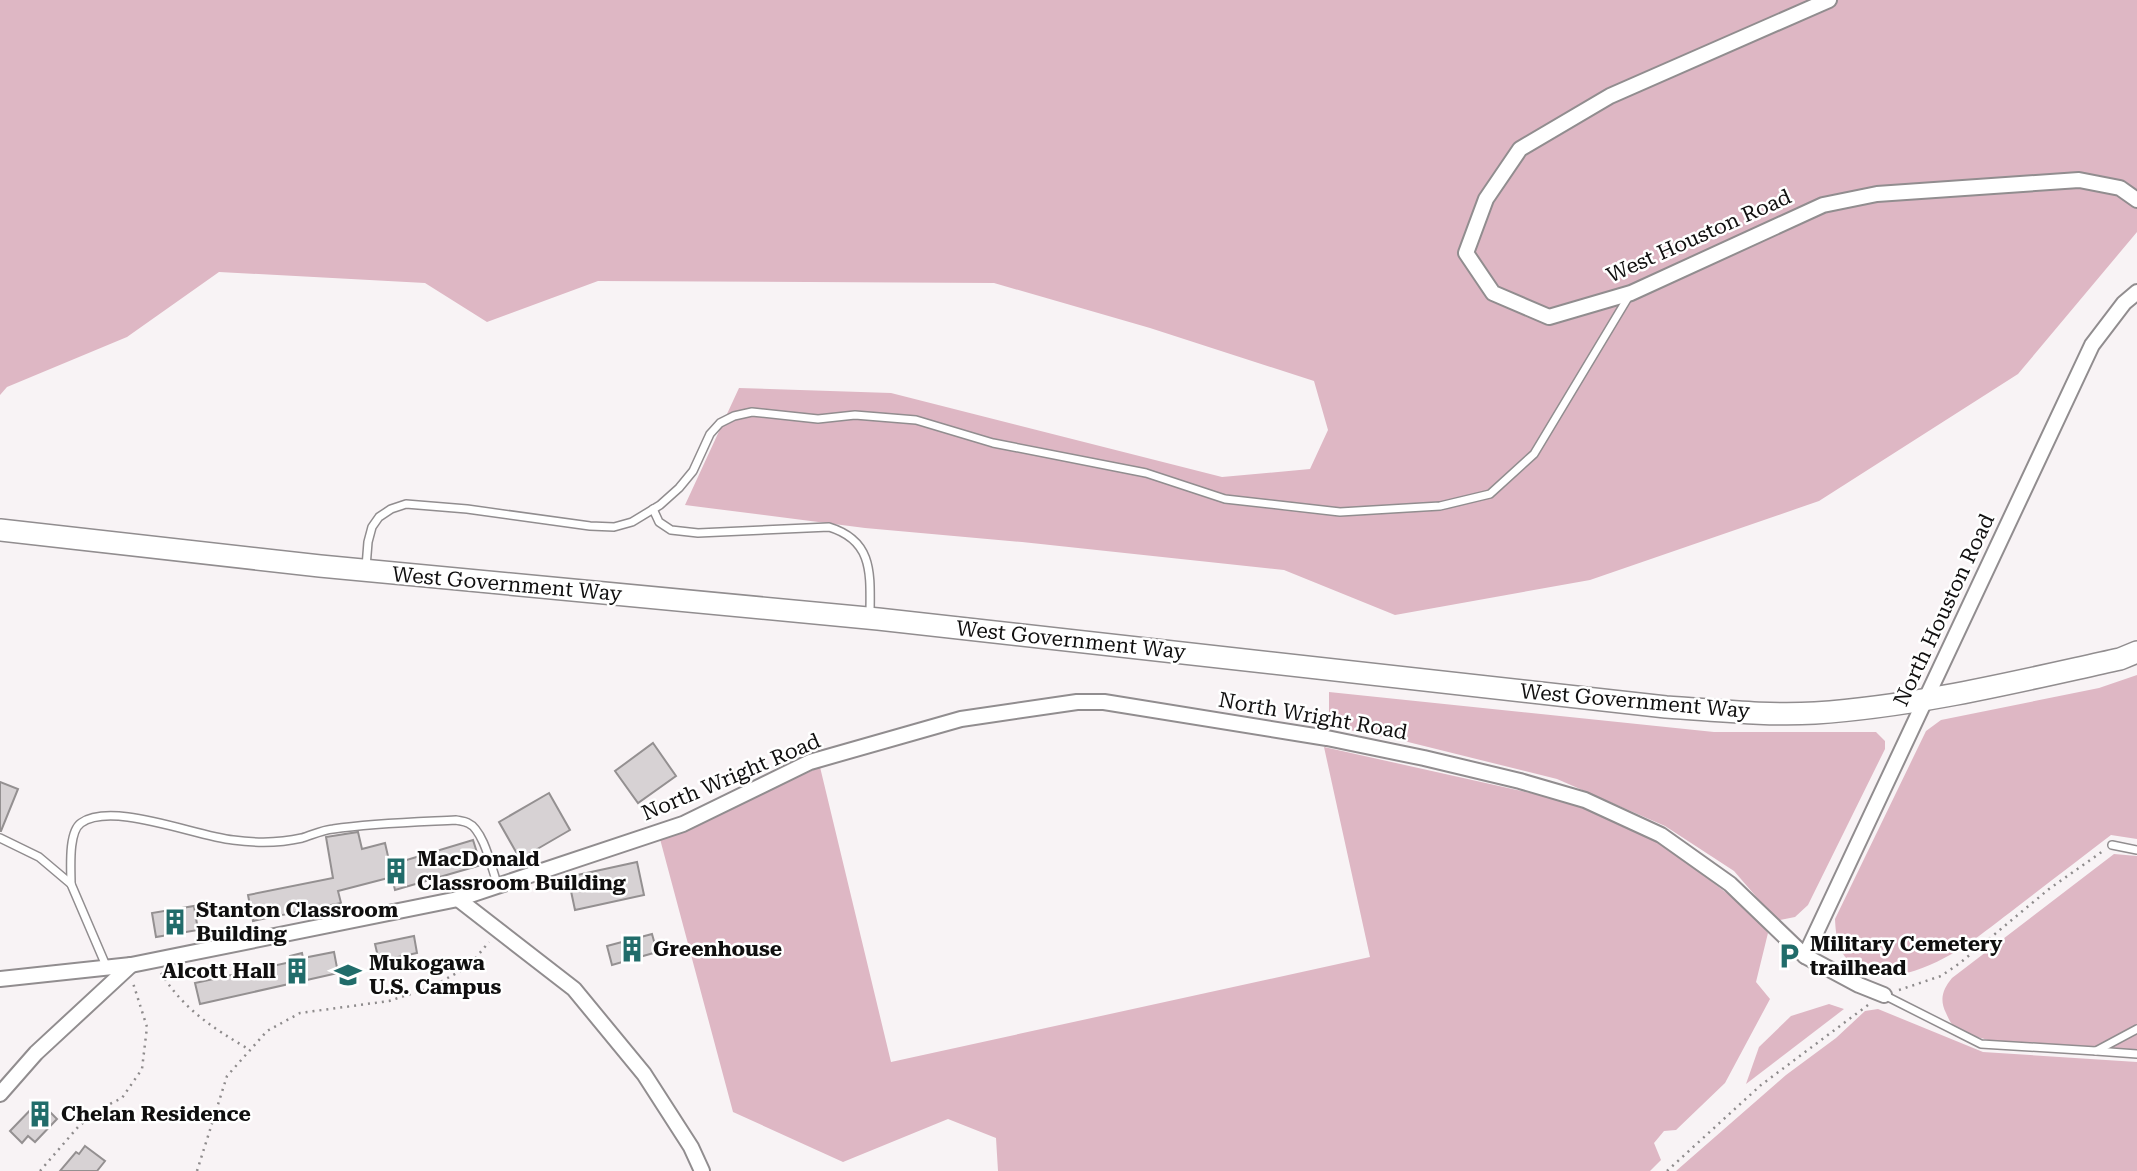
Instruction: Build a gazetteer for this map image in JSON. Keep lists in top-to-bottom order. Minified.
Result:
{"streets":{"main road":["West Government Way"],"street":["West Houston Road","North Houston Road","North Wright Road"]},"crossings":[["West Government Way","North Houston Road"],["North Houston Road","North Wright Road"]],"places":{"building":["MacDonald Classroom Building","Stanton Classroom Building","Greenhouse","Alcott Hall","Chelan Residence"],"parking":["Military Cemetery trailhead"],"school or university":["Mukogawa U.S. Campus"]}}
